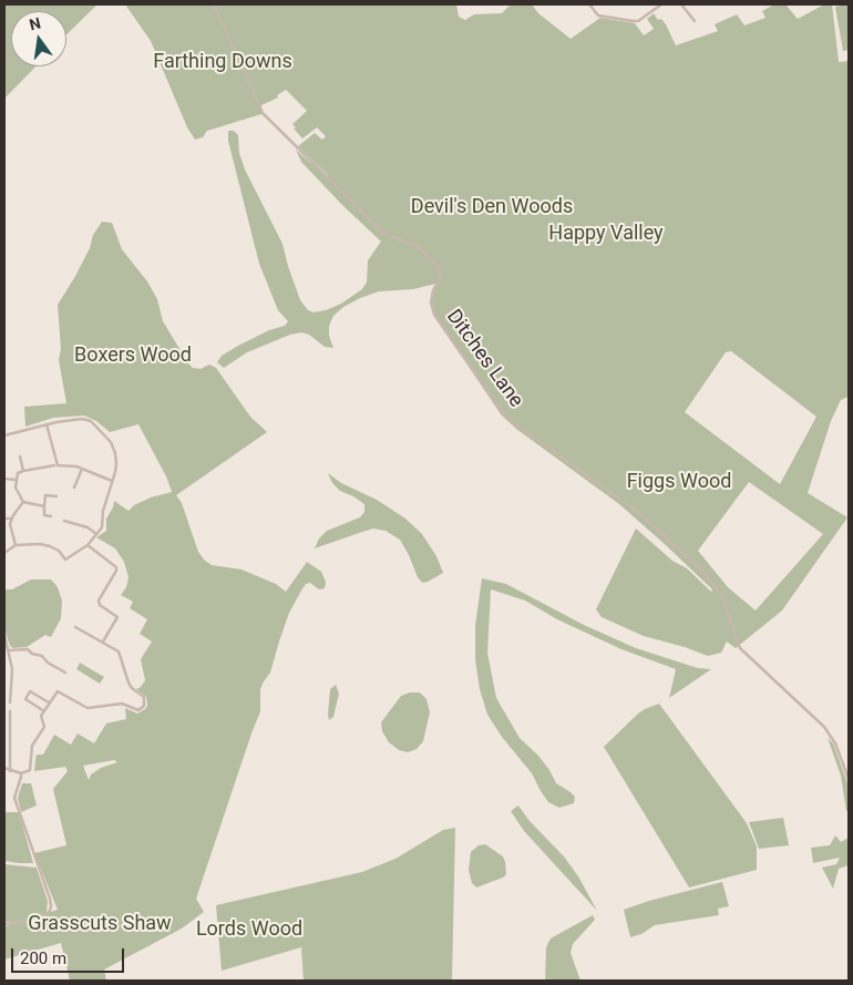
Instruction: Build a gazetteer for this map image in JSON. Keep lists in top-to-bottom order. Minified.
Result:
{"streets":{"street":["Ditches Lane"]},"parks":["Farthing Downs","Devil's Den Woods","Happy Valley","Boxers Wood","Figgs Wood","Grasscuts Shaw","Lords Wood"],"scale_bar":"200 m","north":"top"}
